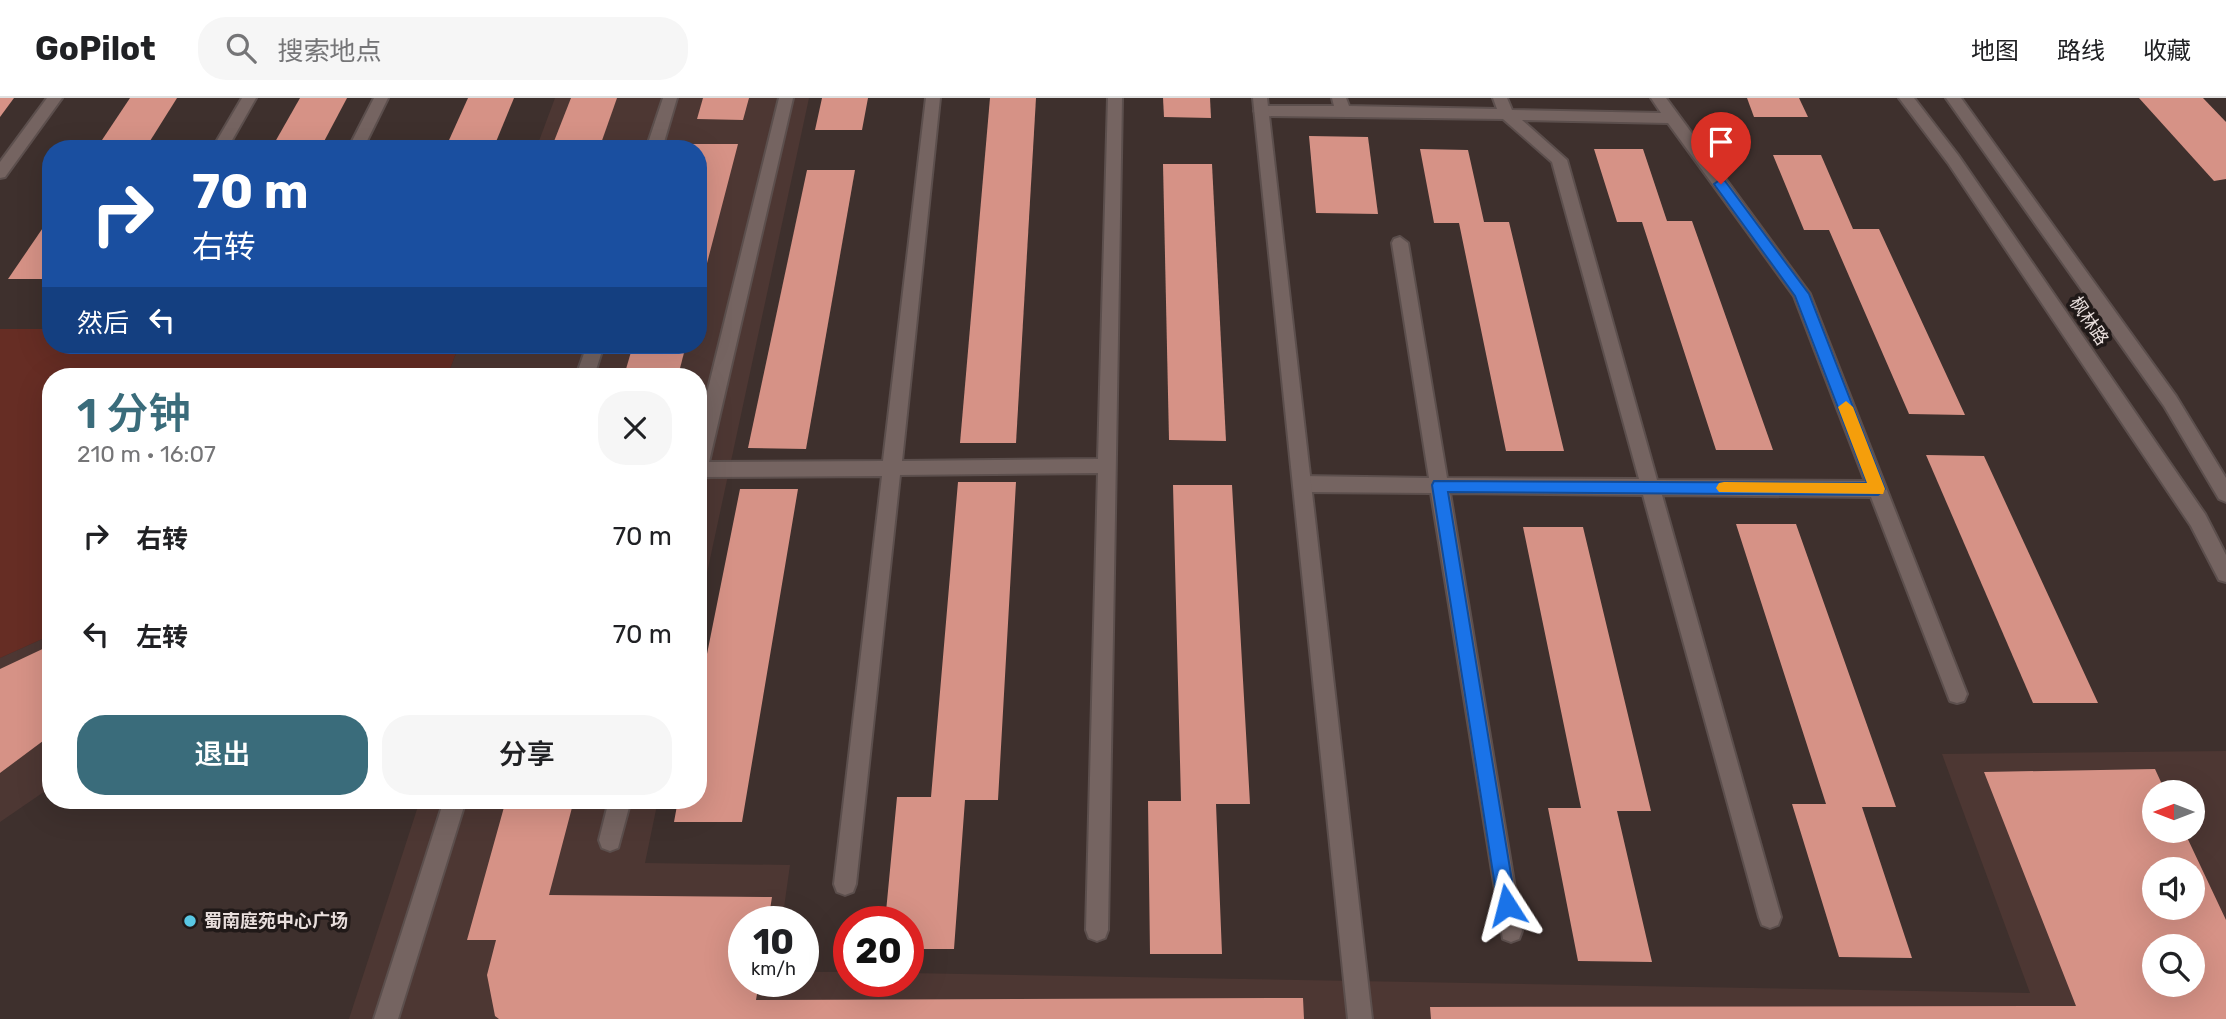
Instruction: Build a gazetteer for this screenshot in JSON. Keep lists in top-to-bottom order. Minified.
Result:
{"streets":{"street":["枫林路"]},"places":["蜀南庭苑中心广场"],"north":"left","page":{"header":"GoPilot","search":"搜索地点","nav":["地图","路线","收藏"],"turn":["70 m","右转"],"then":"然后","heading":["1 分钟","210 m · 16:07"],"list":[{"name":"右转","value":"70 m"},{"name":"左转","value":"70 m"}],"buttons":["退出","分享"],"speed":"10 km/h","limit":"20"}}
